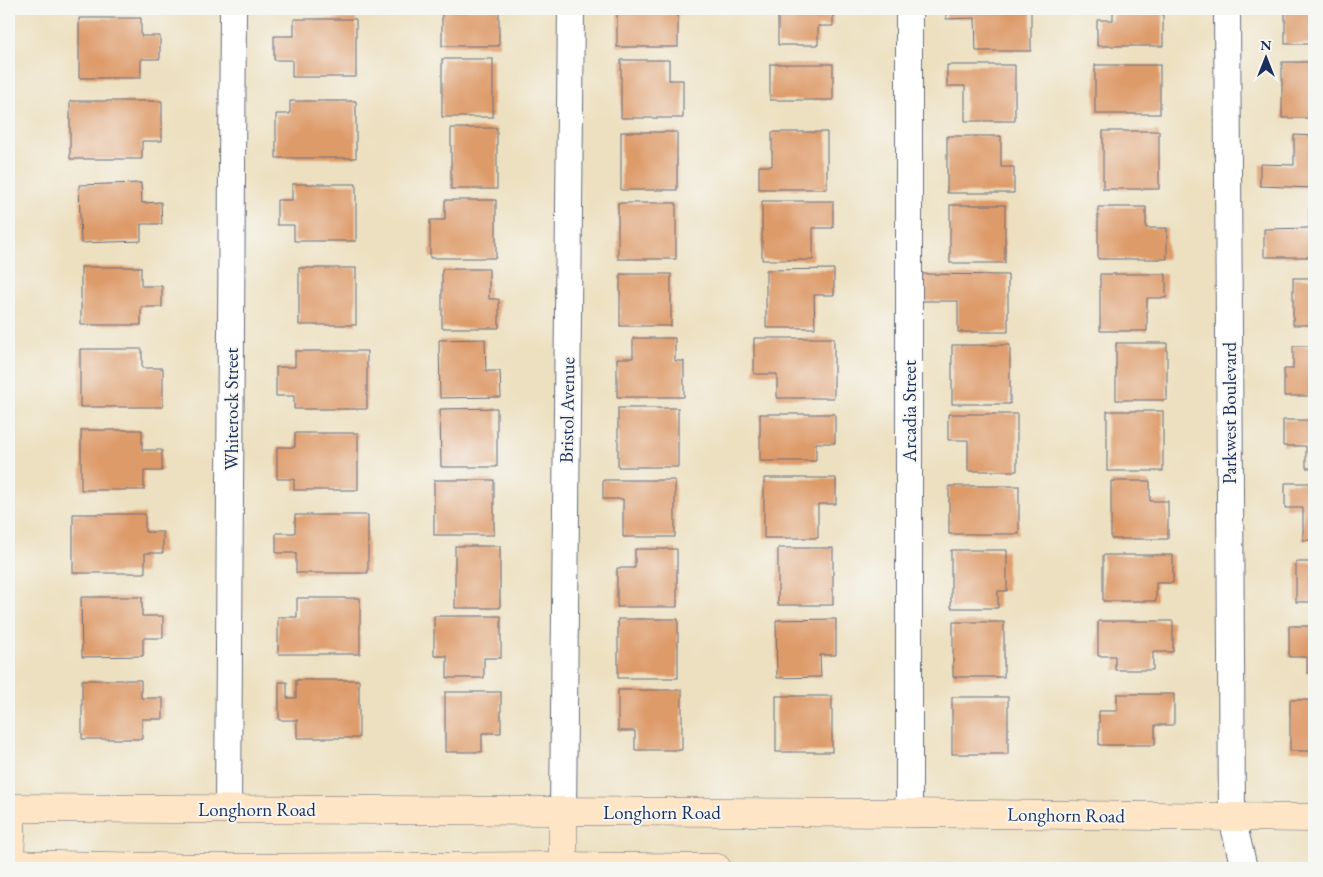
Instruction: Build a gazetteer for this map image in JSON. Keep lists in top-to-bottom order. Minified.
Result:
{"streets":{"main road":["Longhorn Road"],"street":["Whiterock Street","Bristol Avenue","Arcadia Street","Parkwest Boulevard"]},"crossings":[["Whiterock Street","Longhorn Road"],["Bristol Avenue","Longhorn Road"],["Arcadia Street","Longhorn Road"],["Parkwest Boulevard","Longhorn Road"]],"north":"top"}
